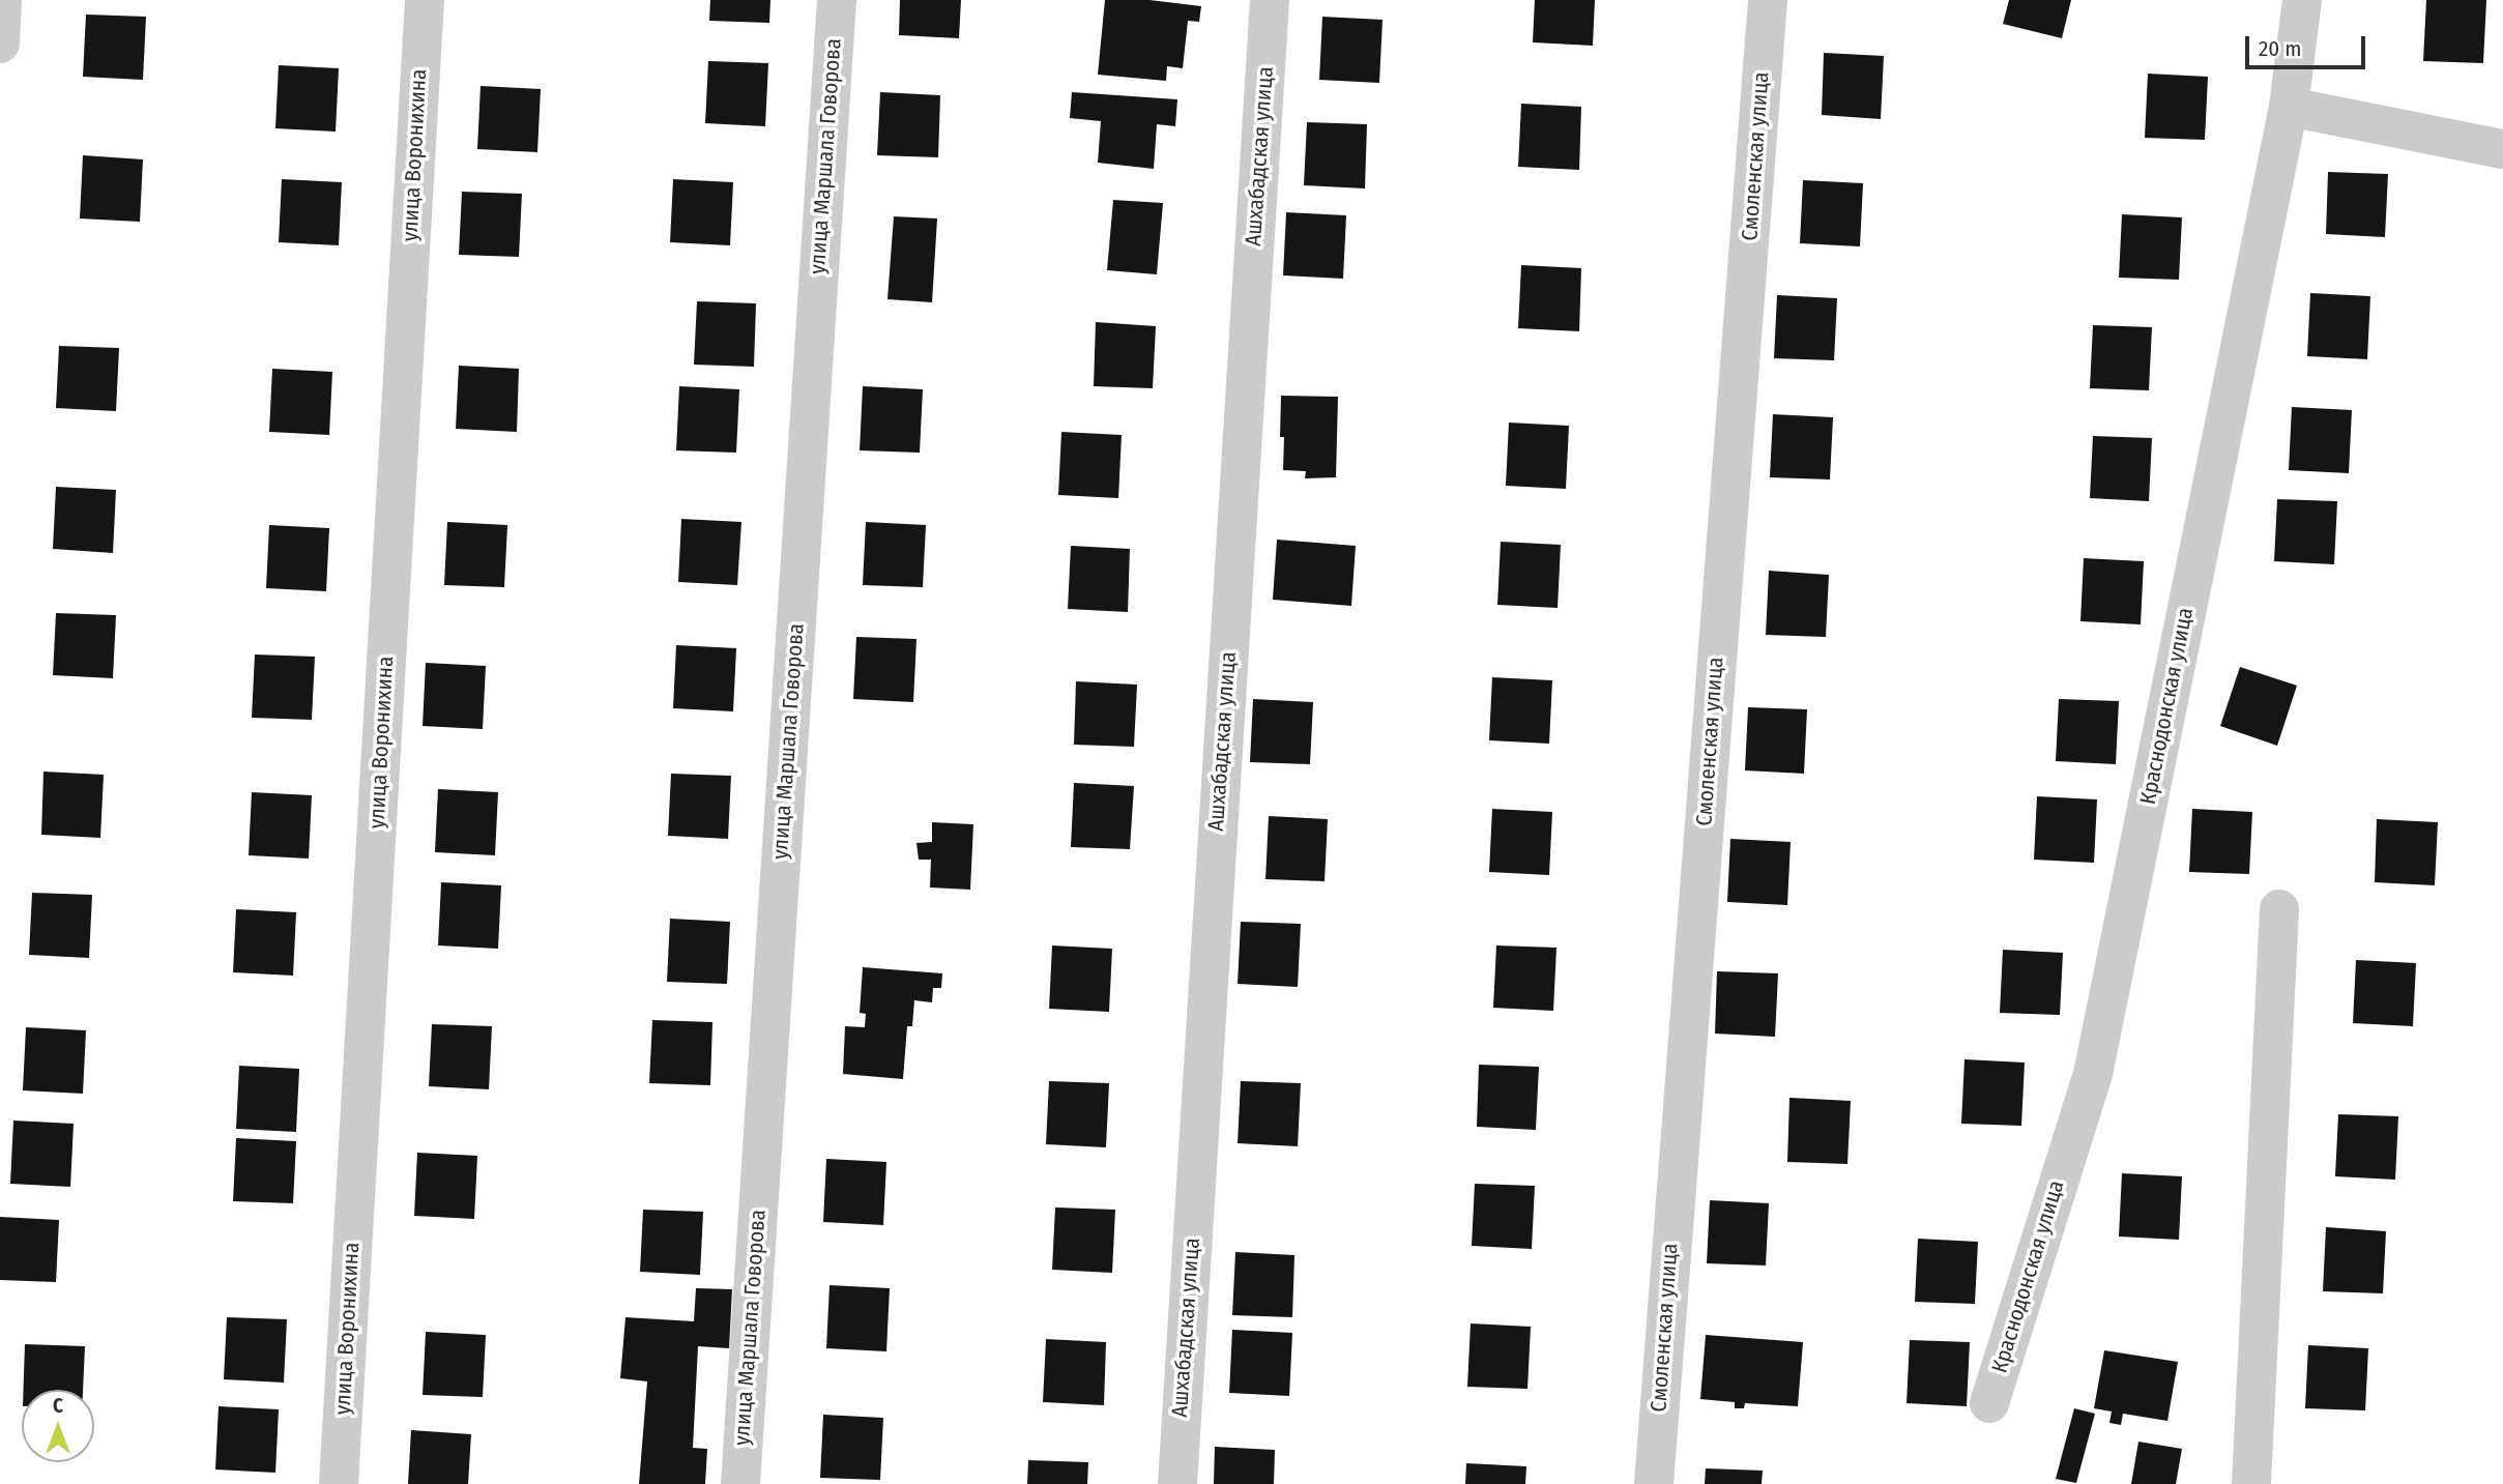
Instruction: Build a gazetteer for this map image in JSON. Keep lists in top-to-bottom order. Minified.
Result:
{"streets":{"street":["улица Воронихина","улица Маршала Говорова","Ашхабадская улица","Смоленская улица","Краснодонская улица"]},"scale_bar":"20 m","north":"top"}
